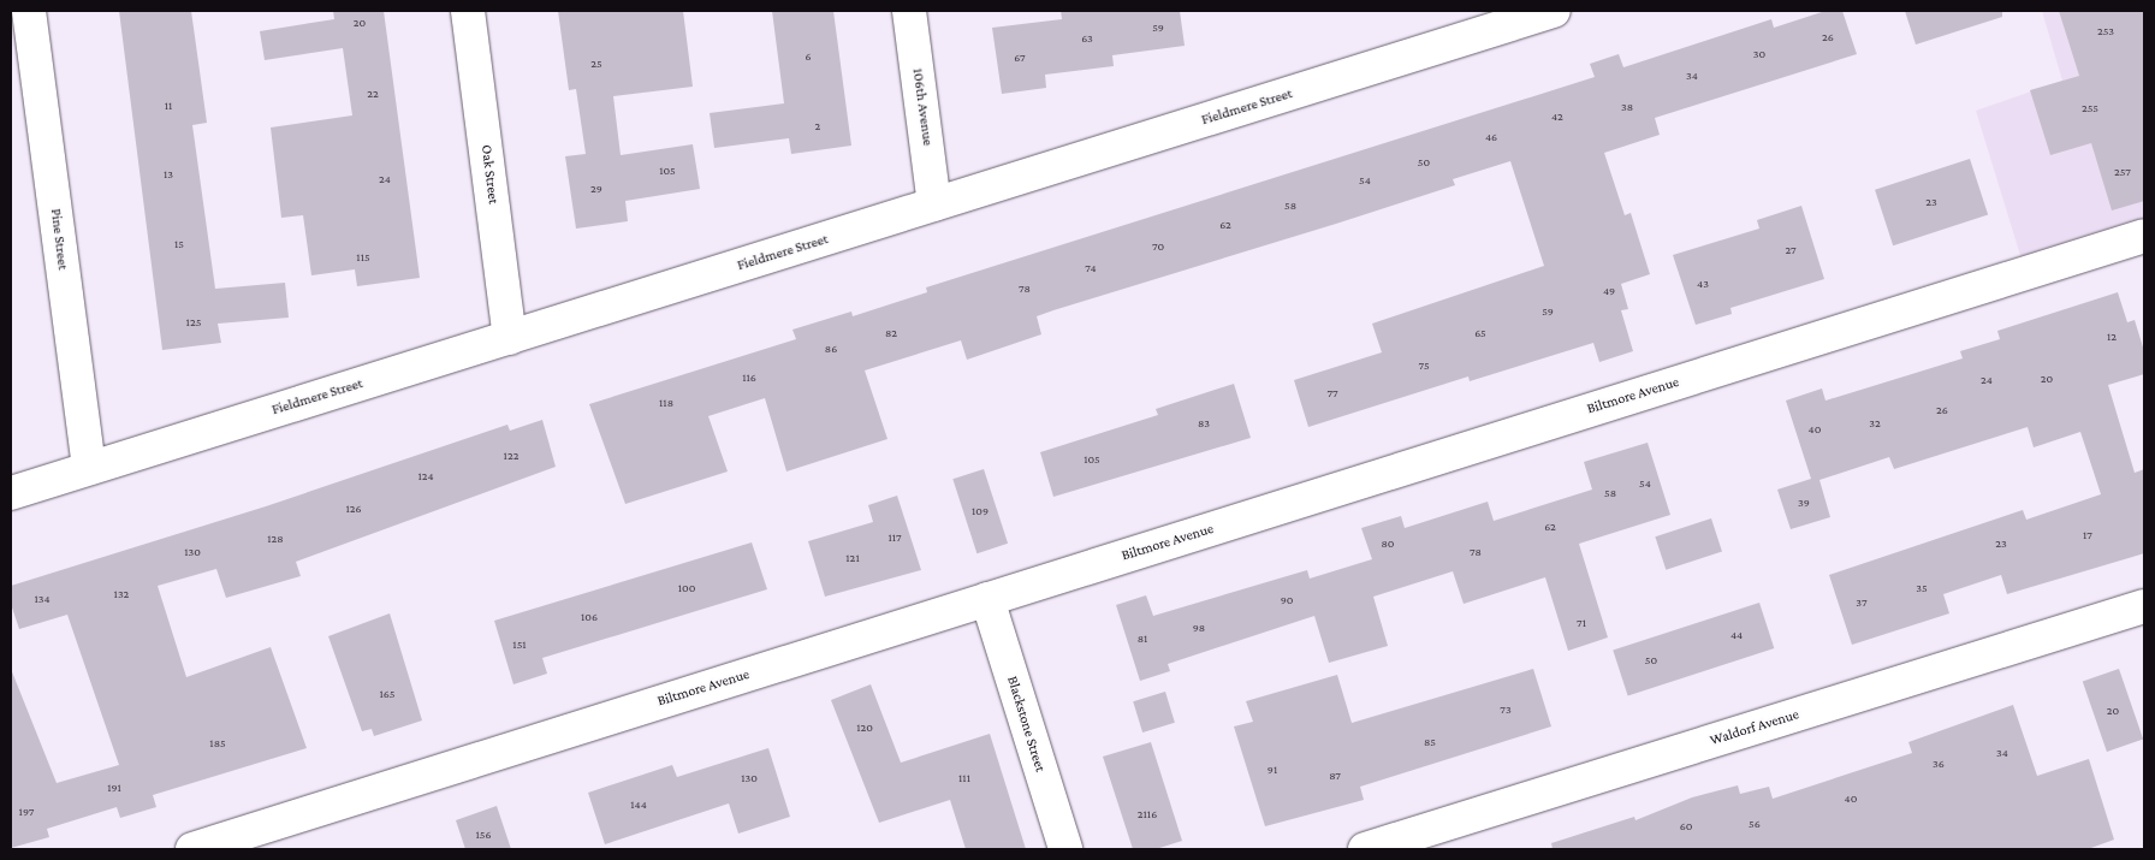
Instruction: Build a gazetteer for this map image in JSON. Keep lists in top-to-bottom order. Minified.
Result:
{"streets":{"street":["106th Avenue","Fieldmere Street","Oak Street","Pine Street","Biltmore Avenue","Blackstone Street","Waldorf Avenue"]},"crossings":[["106th Avenue","Fieldmere Street"],["Fieldmere Street","Oak Street"],["Fieldmere Street","Pine Street"],["Biltmore Avenue","Blackstone Street"]],"house_numbers":["20","59","253","26","63","30","6","67","25","34","22","11","38","255","42","2","46","50","105","257","13","24","54","29","23","58","62","15","70","27","115","74","43","78","49","59","125","82","65","12","86","75","116","20","24","77","118","26","83","32","40","122","105","124","54","58","39","126","109","62","17","117","128","80","23","130","78","121","100","35","132","134","90","37","106","71","98","44","81","151","50","165","73","20","120","85","185","34","36","91","87","130","111","191","40","144","197","2116","56","60","156"]}
